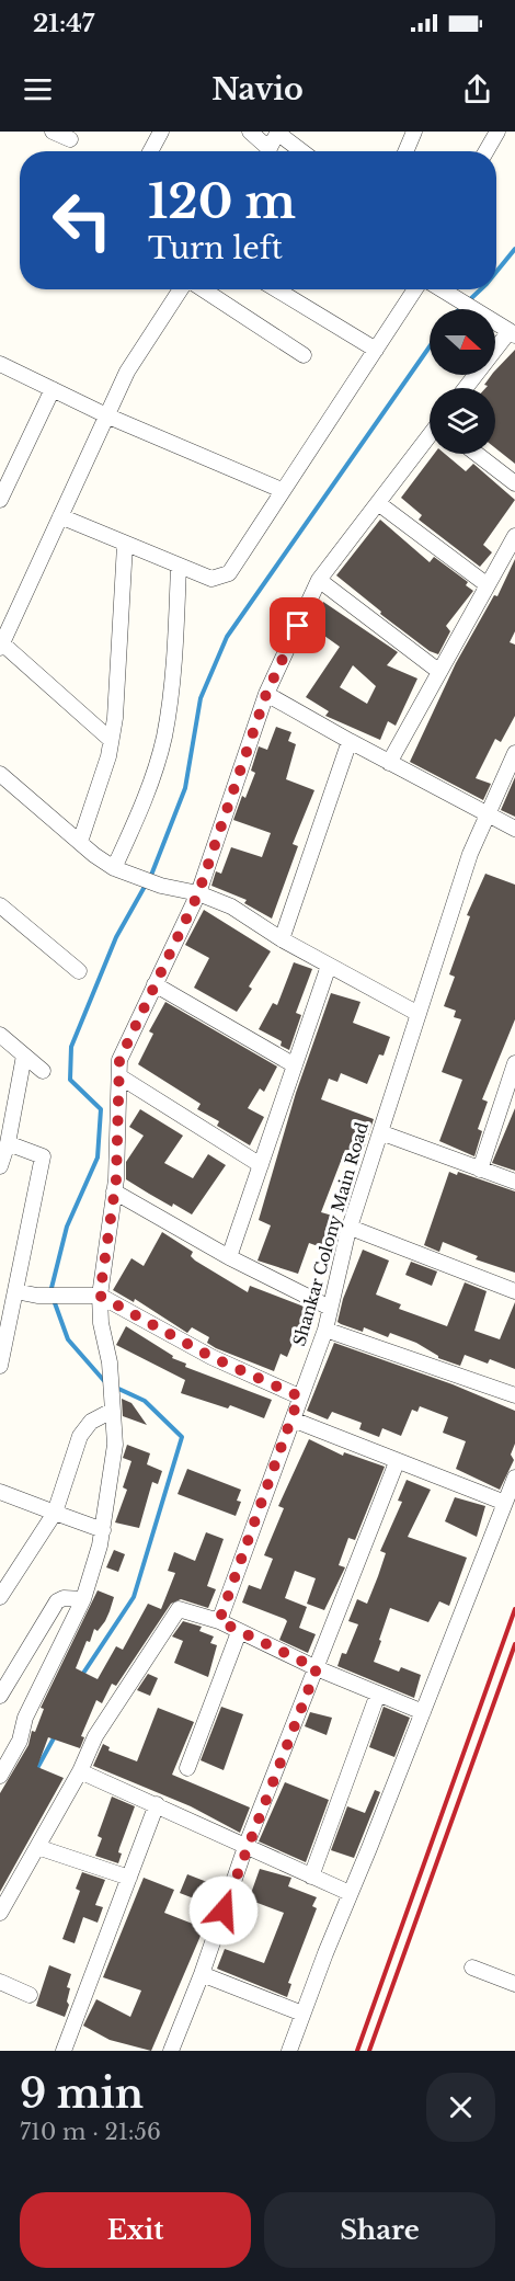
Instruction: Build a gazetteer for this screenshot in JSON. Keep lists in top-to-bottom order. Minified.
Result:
{"streets":{"street":["Shankar Colony Main Road"]},"north":"right","page":{"status":"21:47","header":"Navio","turn":["120 m","Turn left"],"heading":["9 min","710 m · 21:56"],"buttons":["Exit","Share"]}}
